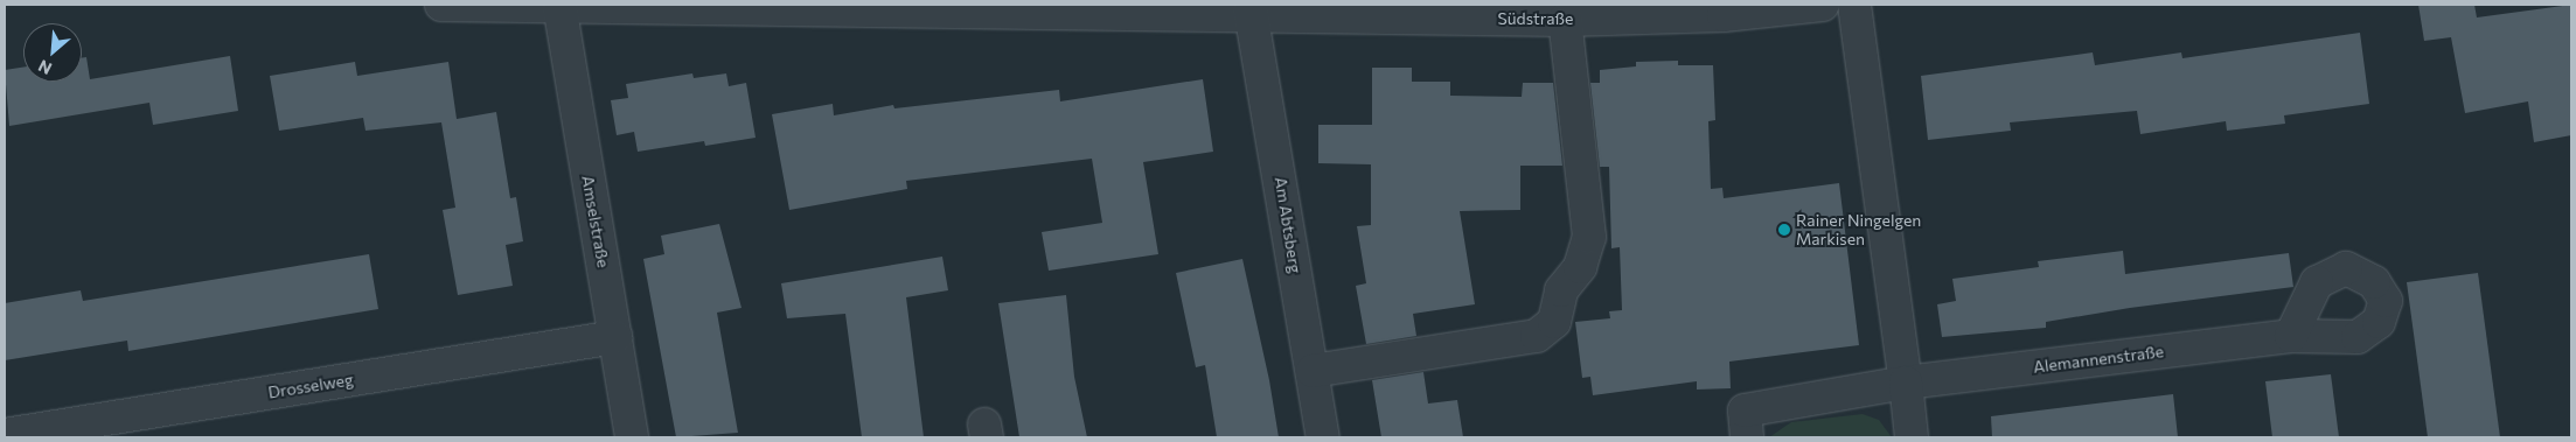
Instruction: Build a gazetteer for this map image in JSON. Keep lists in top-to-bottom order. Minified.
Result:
{"streets":{"street":["Südstraße","Amselstraße","Am Abtsberg","Alemannenstraße","Drosselweg"]},"crossings":[["Südstraße","Amselstraße"],["Südstraße","Am Abtsberg"],["Amselstraße","Drosselweg"]],"places":["Rainer Ningelgen Markisen"],"north":"bottom left"}
